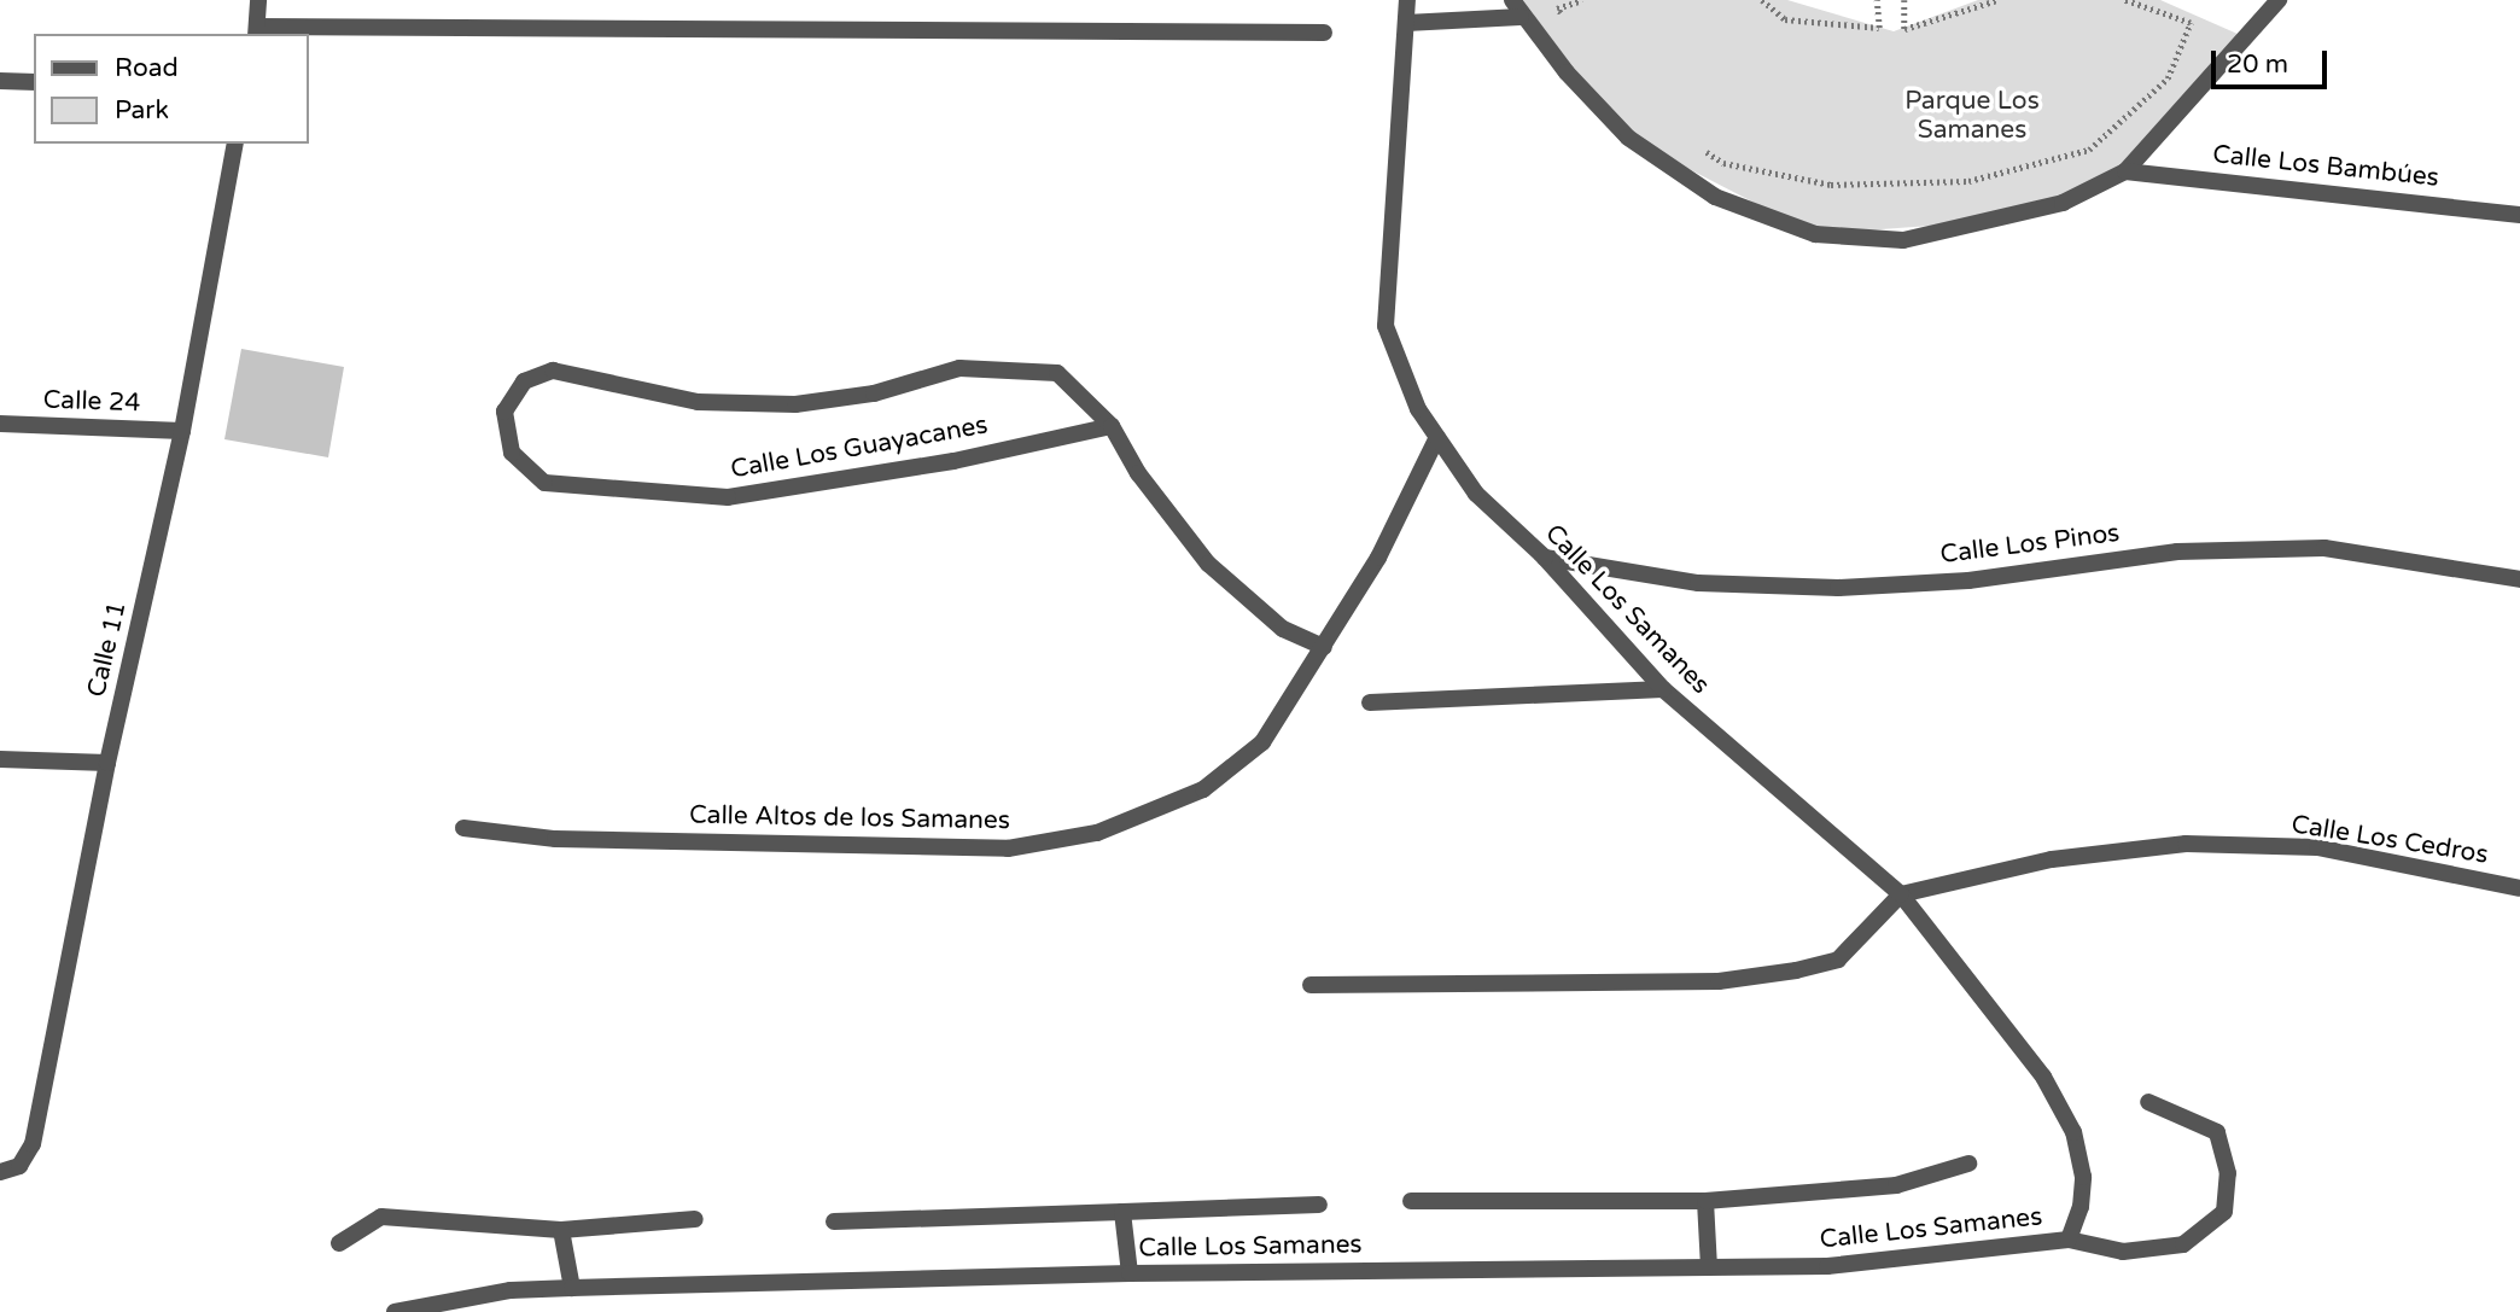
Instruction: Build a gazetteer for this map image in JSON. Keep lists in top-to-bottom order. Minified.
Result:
{"streets":{"street":["Calle Los Bambúes","Calle 24","Calle Los Guayacanes","Calle Los Pinos","Calle Los Samanes","Calle 11","Calle Altos de los Samanes","Calle Los Cedros"]},"crossings":[["Calle 24","Calle 11"],["Calle Los Guayacanes","Calle Altos de los Samanes"],["Calle Los Pinos","Calle Los Samanes"],["Calle Los Samanes","Calle Altos de los Samanes"],["Calle Los Samanes","Calle Los Cedros"]],"parks":["Parque Los Samanes"],"legend":["Road","Park"],"scale_bar":"20 m"}
